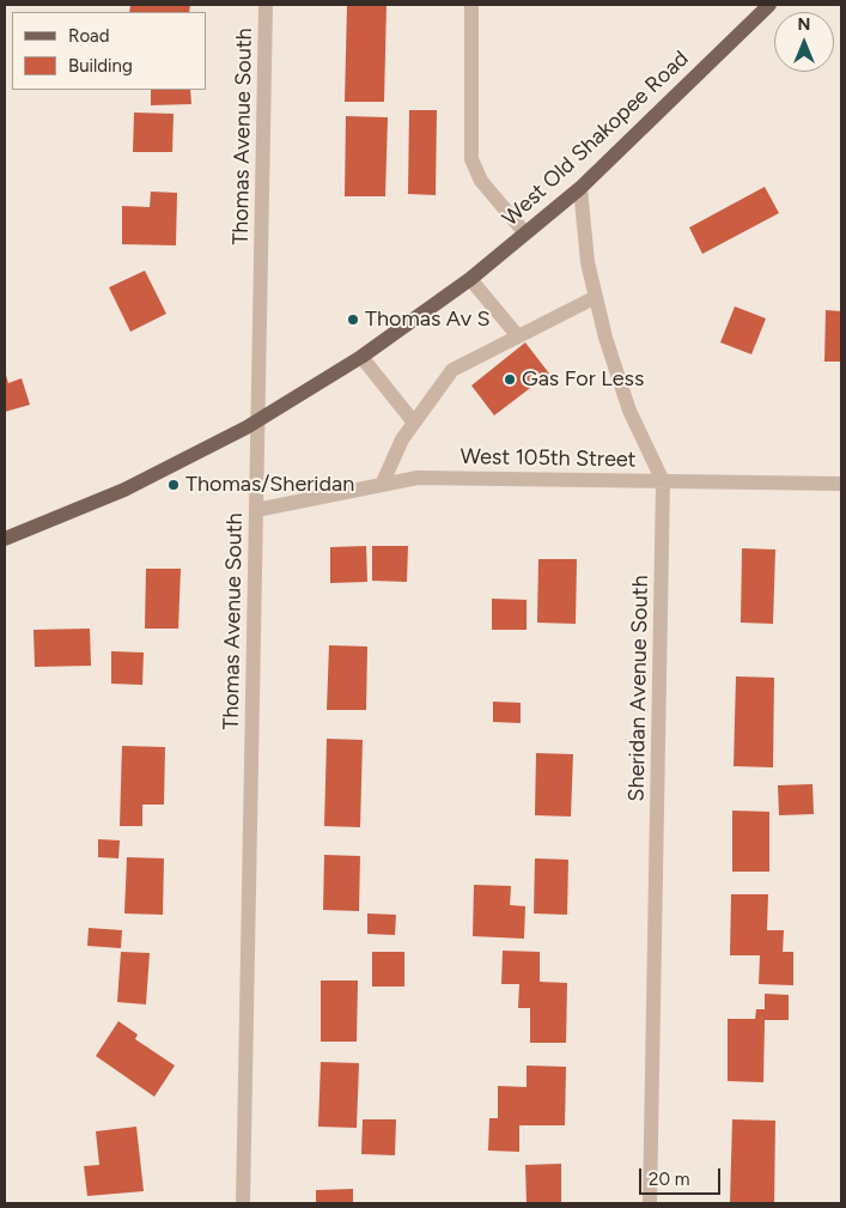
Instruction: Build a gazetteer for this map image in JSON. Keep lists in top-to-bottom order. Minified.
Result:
{"streets":{"main road":["West Old Shakopee Road"],"street":["Thomas Avenue South","West 105th Street","Sheridan Avenue South"]},"crossings":[["Thomas Avenue South","West Old Shakopee Road"],["Thomas Avenue South","West 105th Street"],["West Old Shakopee Road","Sheridan Avenue South"],["West 105th Street","Sheridan Avenue South"]],"places":["Thomas Av S","Gas For Less","Thomas/Sheridan"],"legend":["Road","Building"],"scale_bar":"20 m","north":"top"}
